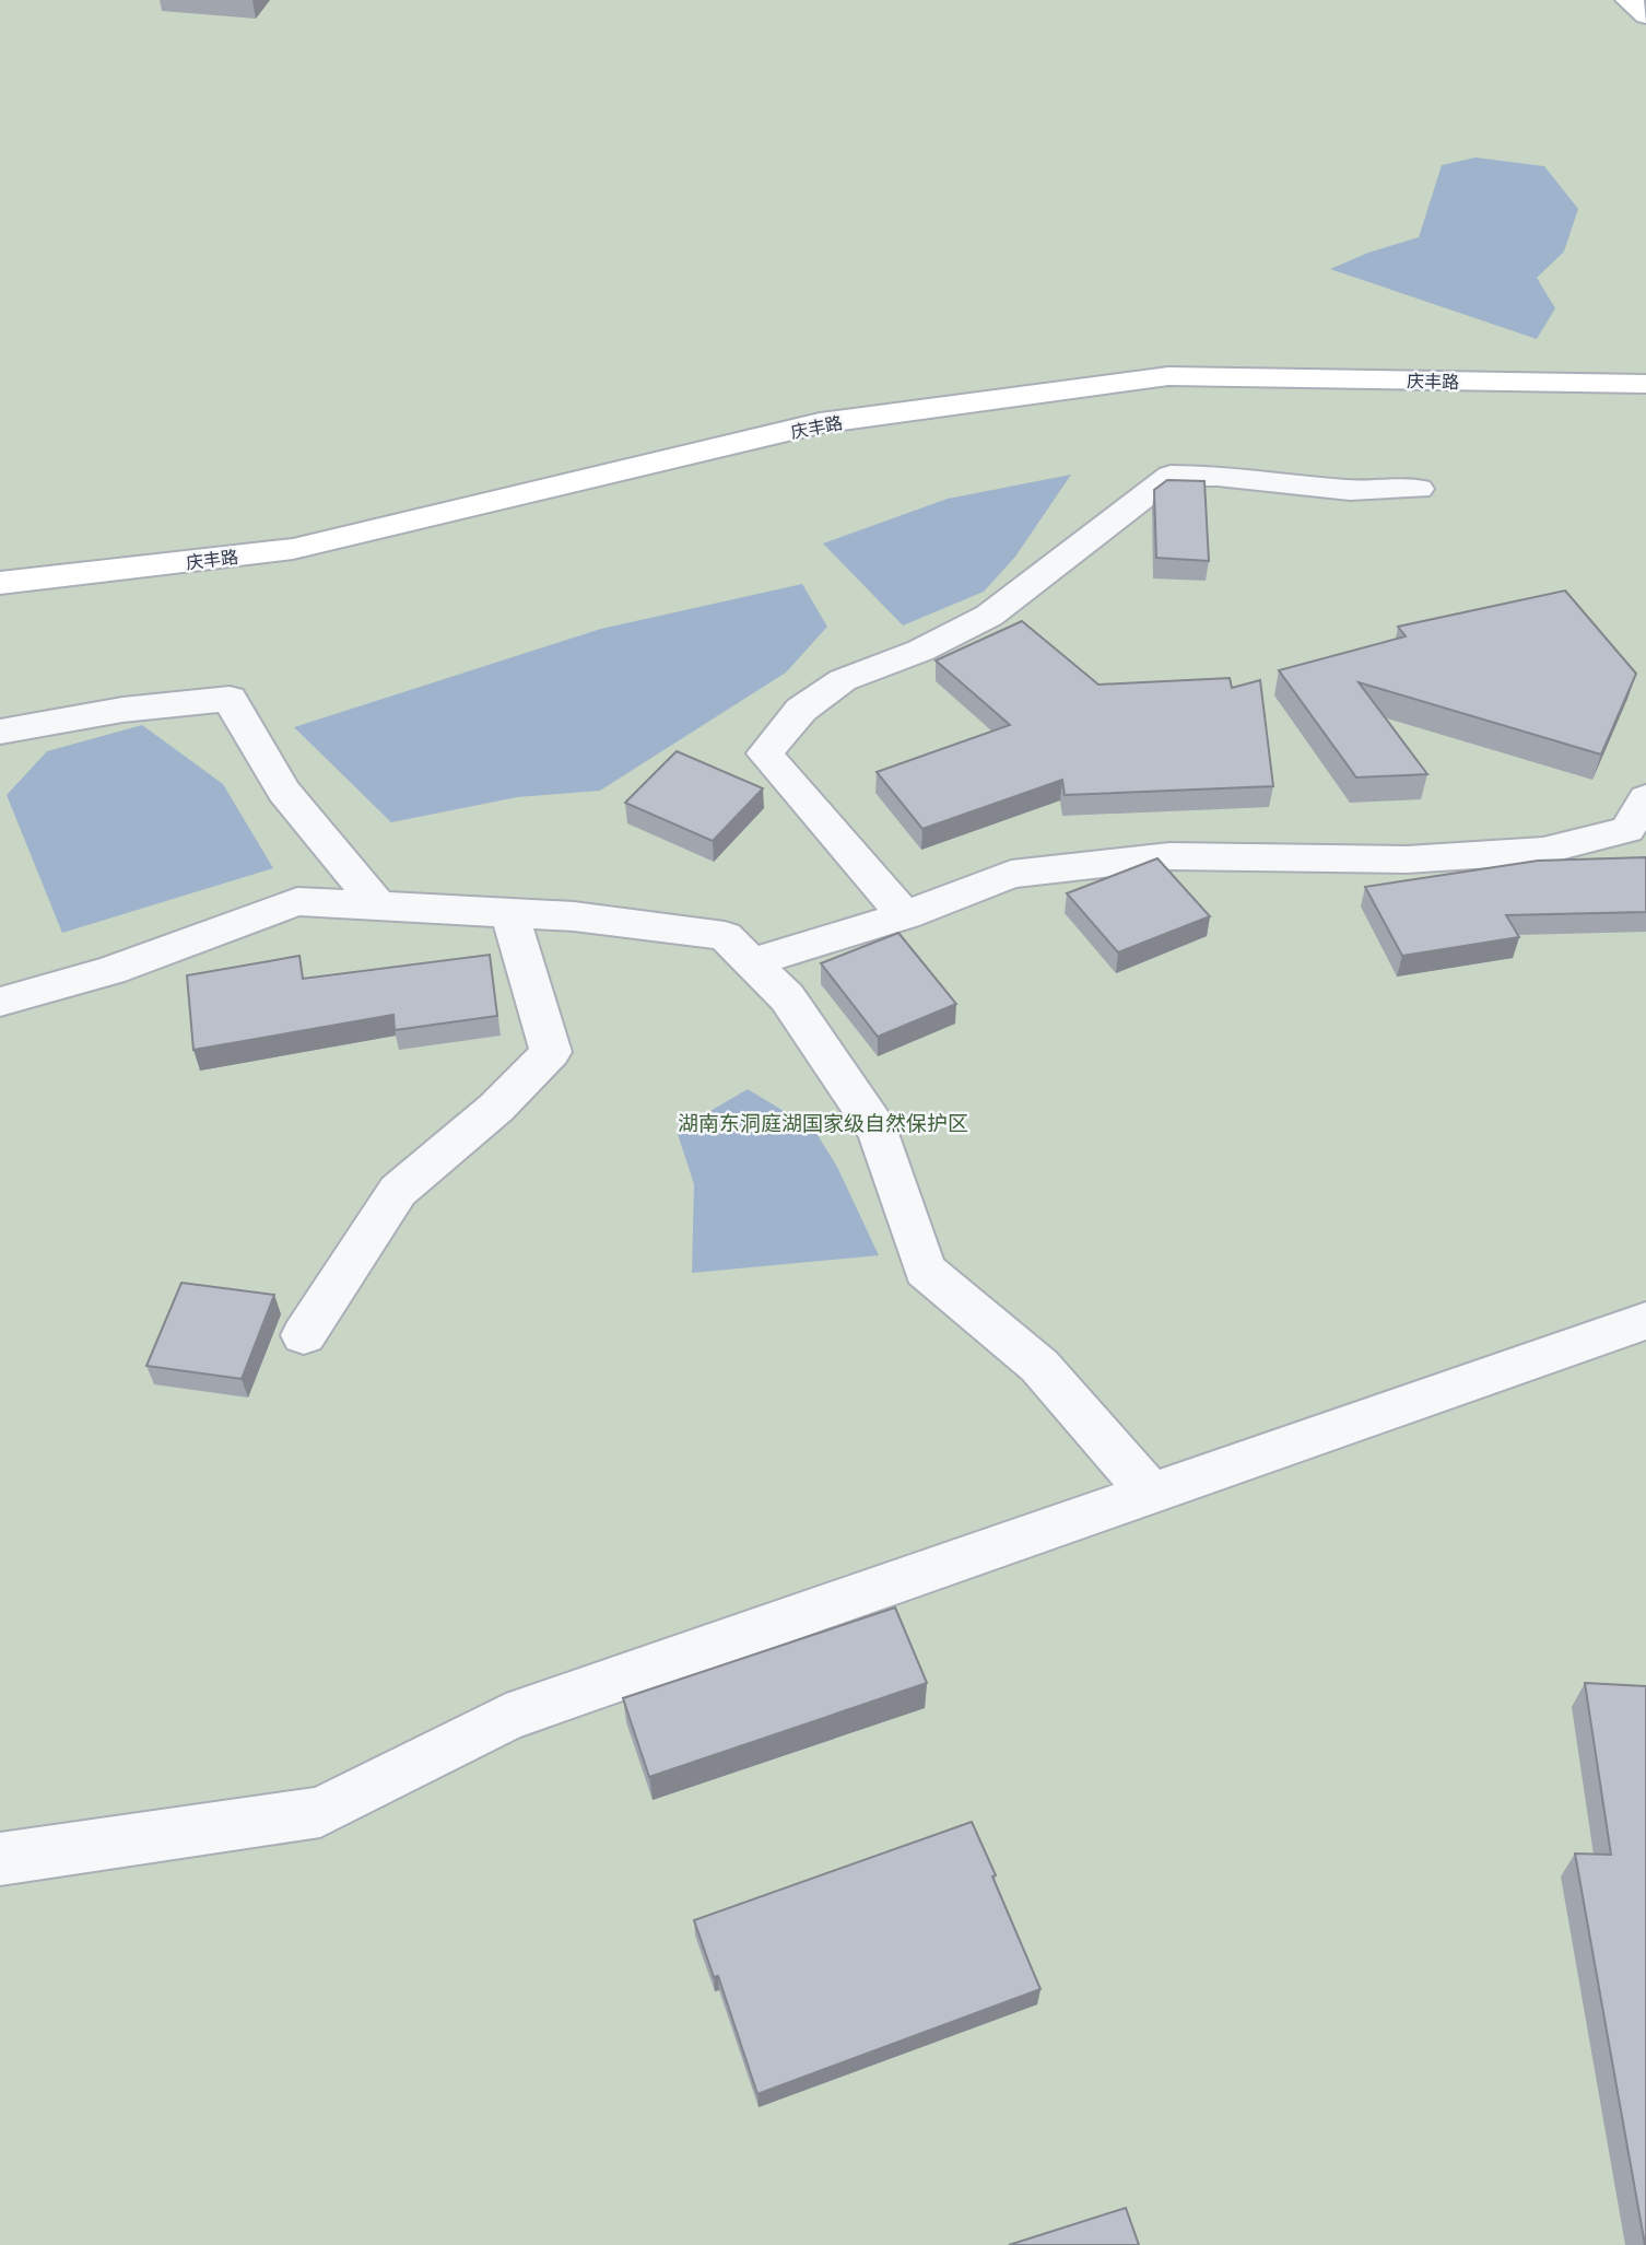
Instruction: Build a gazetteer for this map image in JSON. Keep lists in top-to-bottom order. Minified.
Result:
{"streets":{"street":["庆丰路"]},"parks":["湖南东洞庭湖国家级自然保护区"]}
